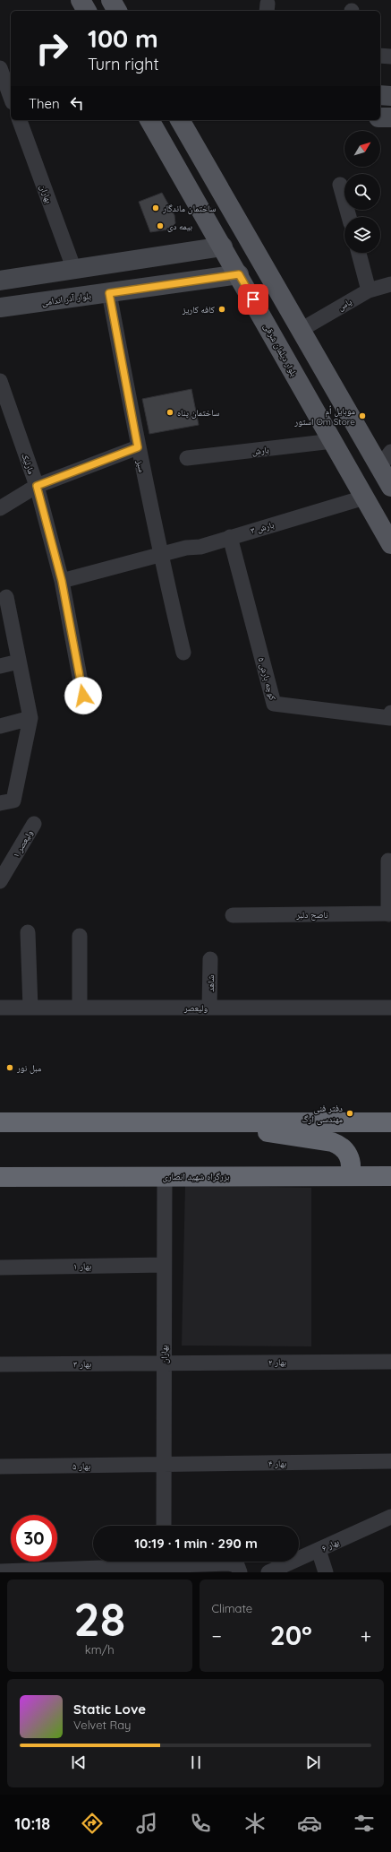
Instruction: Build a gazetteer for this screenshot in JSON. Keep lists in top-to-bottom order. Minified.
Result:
{"streets":{"highway":["بزرگراه شهید انصاری"],"main road":["بلوار آذر اندامی","بلوار دیلمان شرقی"],"street":["بهاران","یاس","بارش","مارلیک","سبز","بارش ۳","کوچه بارش ۵","ولیعصر ۱","ناصح دلبر","شاهد","ولیعصر","بهار ۱","بهار ۲","بهار ۳","بهار ۴","بهار ۵","بهار ۶"]},"crossings":[["بهاران","بزرگراه شهید انصاری"],["بهاران","بهار ۱"],["بهاران","بهار ۲"],["بهاران","بهار ۳"],["بهاران","بهار ۴"],["بهاران","بهار ۵"],["بلوار آذر اندامی","بلوار دیلمان شرقی"],["بلوار آذر اندامی","سبز"],["بلوار دیلمان شرقی","بارش"],["بلوار دیلمان شرقی","بارش ۳"],["مارلیک","بارش ۳"],["سبز","بارش ۳"],["بارش ۳","کوچه بارش ۵"],["شاهد","ولیعصر"],["بهار ۲","بهار ۳"],["بهار ۴","بهار ۵"]],"places":["ساختمان ماندگار","بیمه دی","کافه کاریز","ساختمان پناه","موبایل اُم استور Om Store","مبل نور","دفتر فنی مهندسی ارگ"],"north":"top right","page":{"turn":["100 m","Turn right"],"then":"Then","limit":"30","trip":"10:19 · 1 min · 290 m","tile":[["28","km/h"],"Climate"],"heat":["−","20°","+"],"song":["Static Love","Velvet Ray"],"tabs":"10:18"}}
